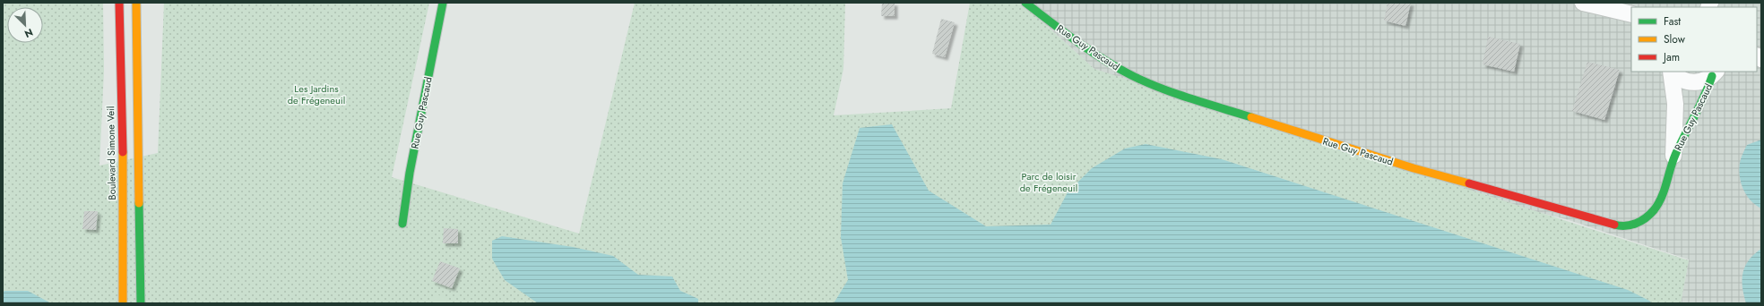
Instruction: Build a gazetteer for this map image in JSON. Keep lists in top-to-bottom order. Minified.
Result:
{"streets":{"street":["Rue Guy Pascaud","Boulevard Simone Veil"]},"parks":["Les Jardins de Frégeneuil","Parc de loisir de Frégeneuil"],"legend":["Fast","Slow","Jam"],"north":"bottom right"}
